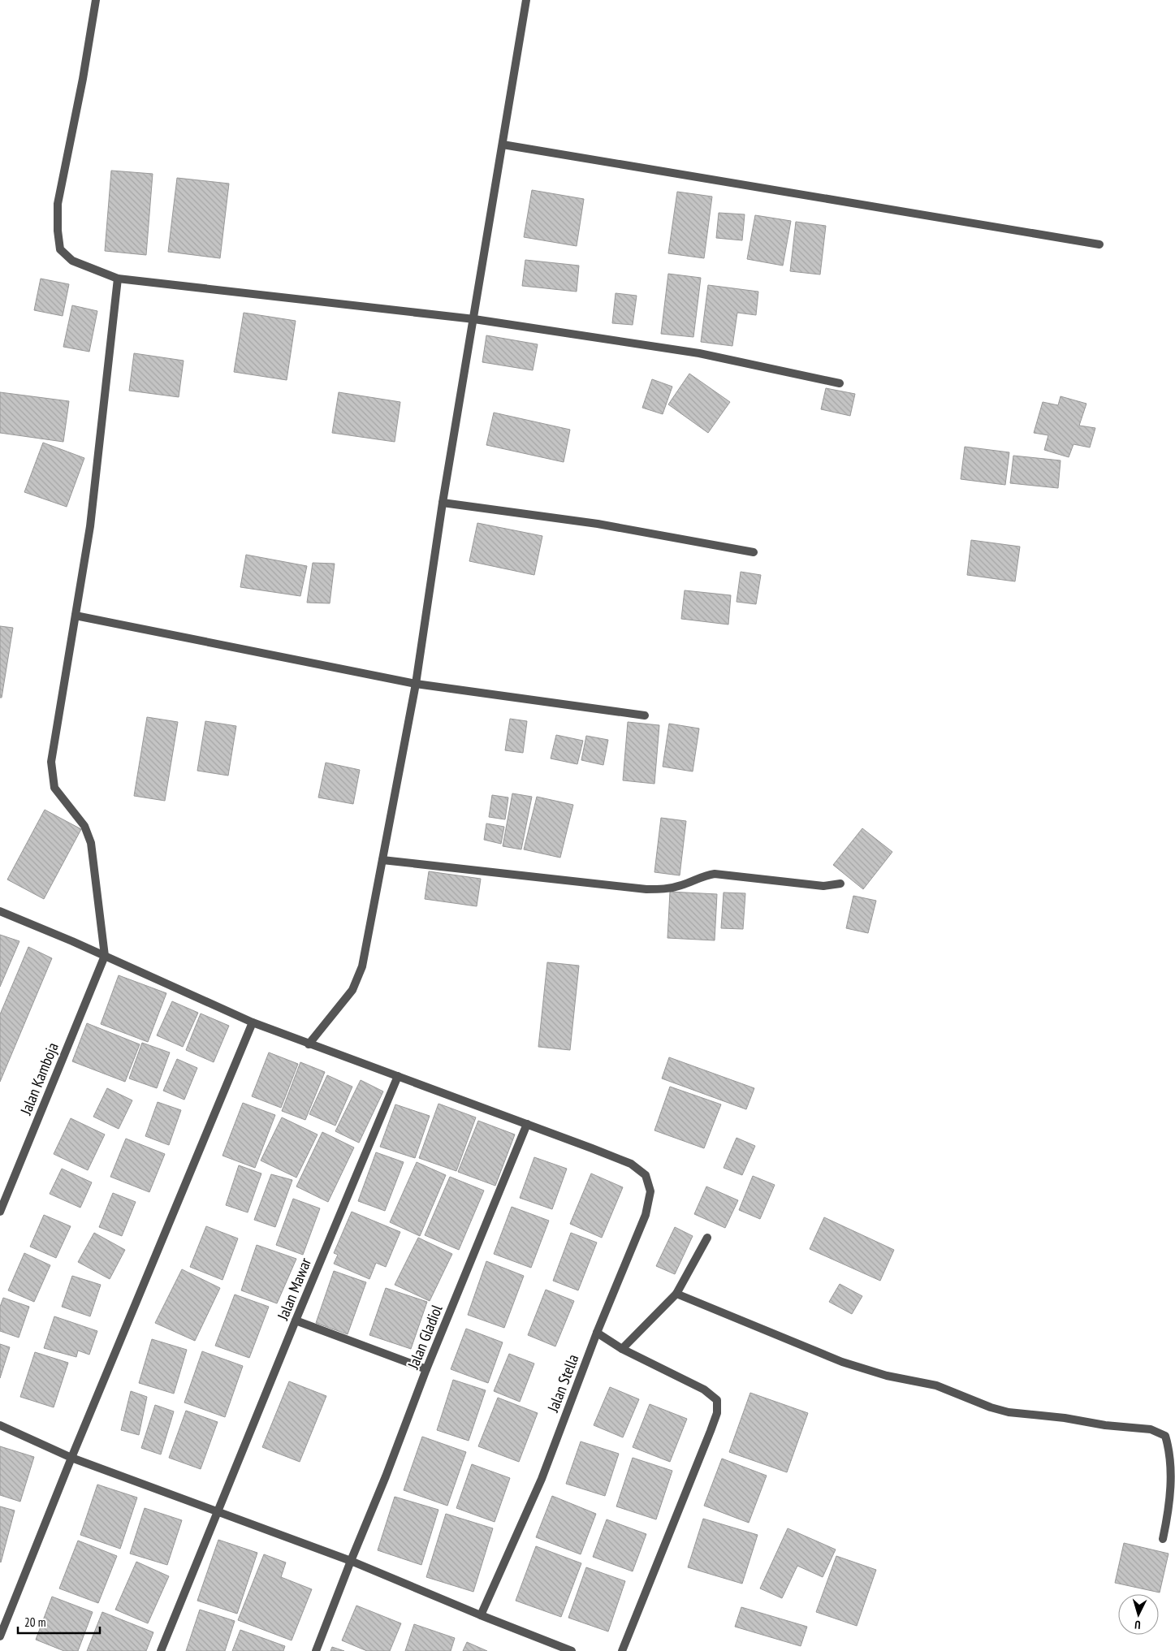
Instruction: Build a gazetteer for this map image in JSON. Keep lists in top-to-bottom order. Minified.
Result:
{"streets":{"street":["Jalan Kamboja","Jalan Mawar","Jalan Gladiol","Jalan Stella"]},"crossings":[["Jalan Kamboja","Jalan Stella"],["Jalan Mawar","Jalan Stella"],["Jalan Gladiol","Jalan Stella"]],"scale_bar":"20 m","north":"bottom"}
